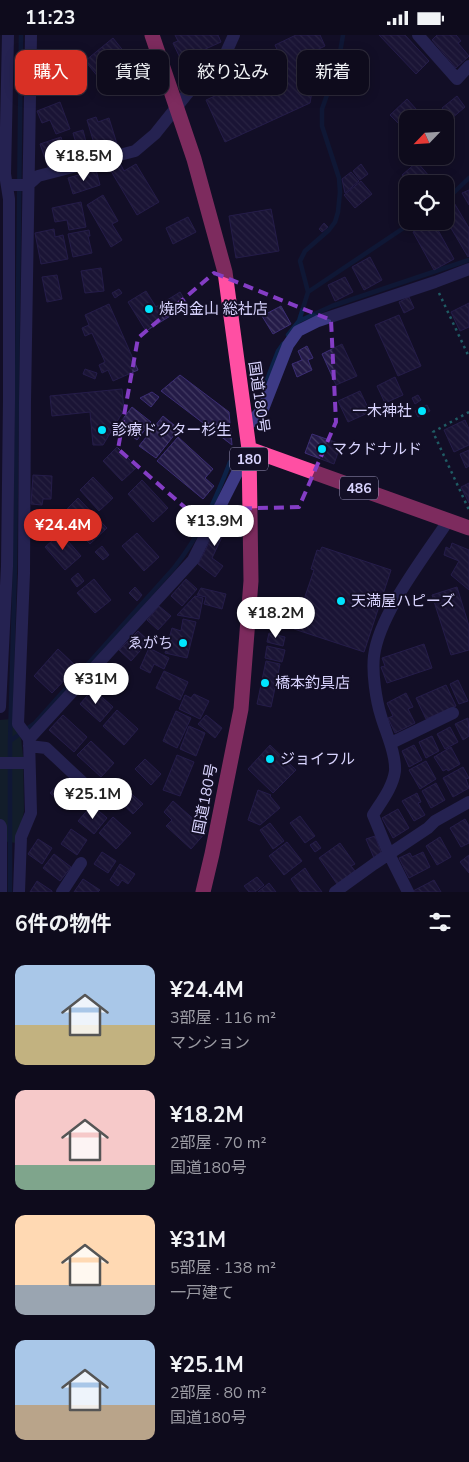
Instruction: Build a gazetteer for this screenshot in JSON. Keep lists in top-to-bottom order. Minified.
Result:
{"streets":{"highway":["国道180号","180","486"]},"crossings":[["国道180号","486"]],"places":["焼肉金山 総社店","一木神社","診療ドクター杉生","マクドナルド","天満屋ハピーズ","ゑがち","橋本釣具店","ジョイフル"],"north":"bottom left","page":{"status":"11:23","chip":["購入","賃貸","絞り込み","新着"],"price":["¥18.5M","¥13.9M","¥24.4M","¥18.2M","¥31M","¥25.1M"],"heading":"6件の物件","list":[{"name":"¥24.4M","note":"3部屋 · 116 m² · マンション"},{"name":"¥18.2M","note":"2部屋 · 70 m² · 国道180号"},{"name":"¥31M","note":"5部屋 · 138 m² · 一戸建て"},{"name":"¥25.1M","note":"2部屋 · 80 m² · 国道180号"}]}}
